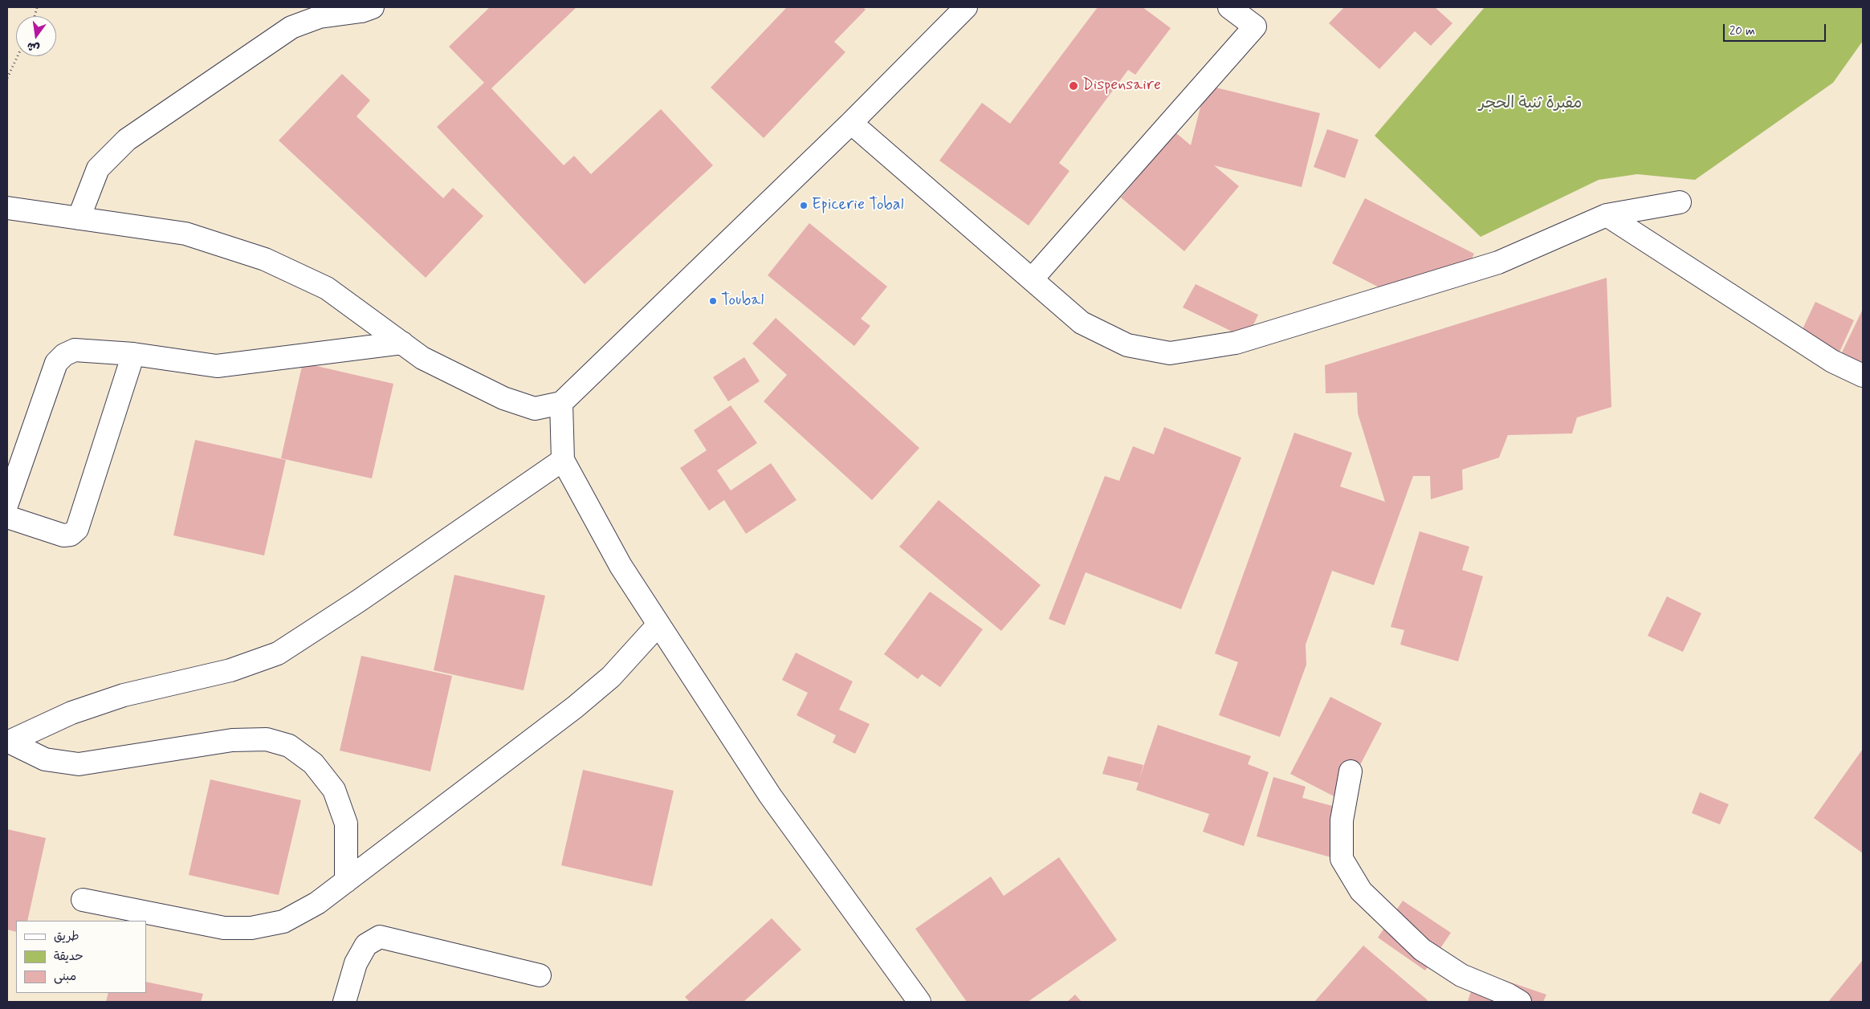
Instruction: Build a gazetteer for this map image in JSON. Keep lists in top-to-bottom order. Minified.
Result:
{"parks":["مقبرة ثنية الحجر"],"places":["Dispensaire","Epicerie Tobal","Toubal"],"legend":["طريق","حديقة","مبنى"],"scale_bar":"20 m","north":"bottom"}
